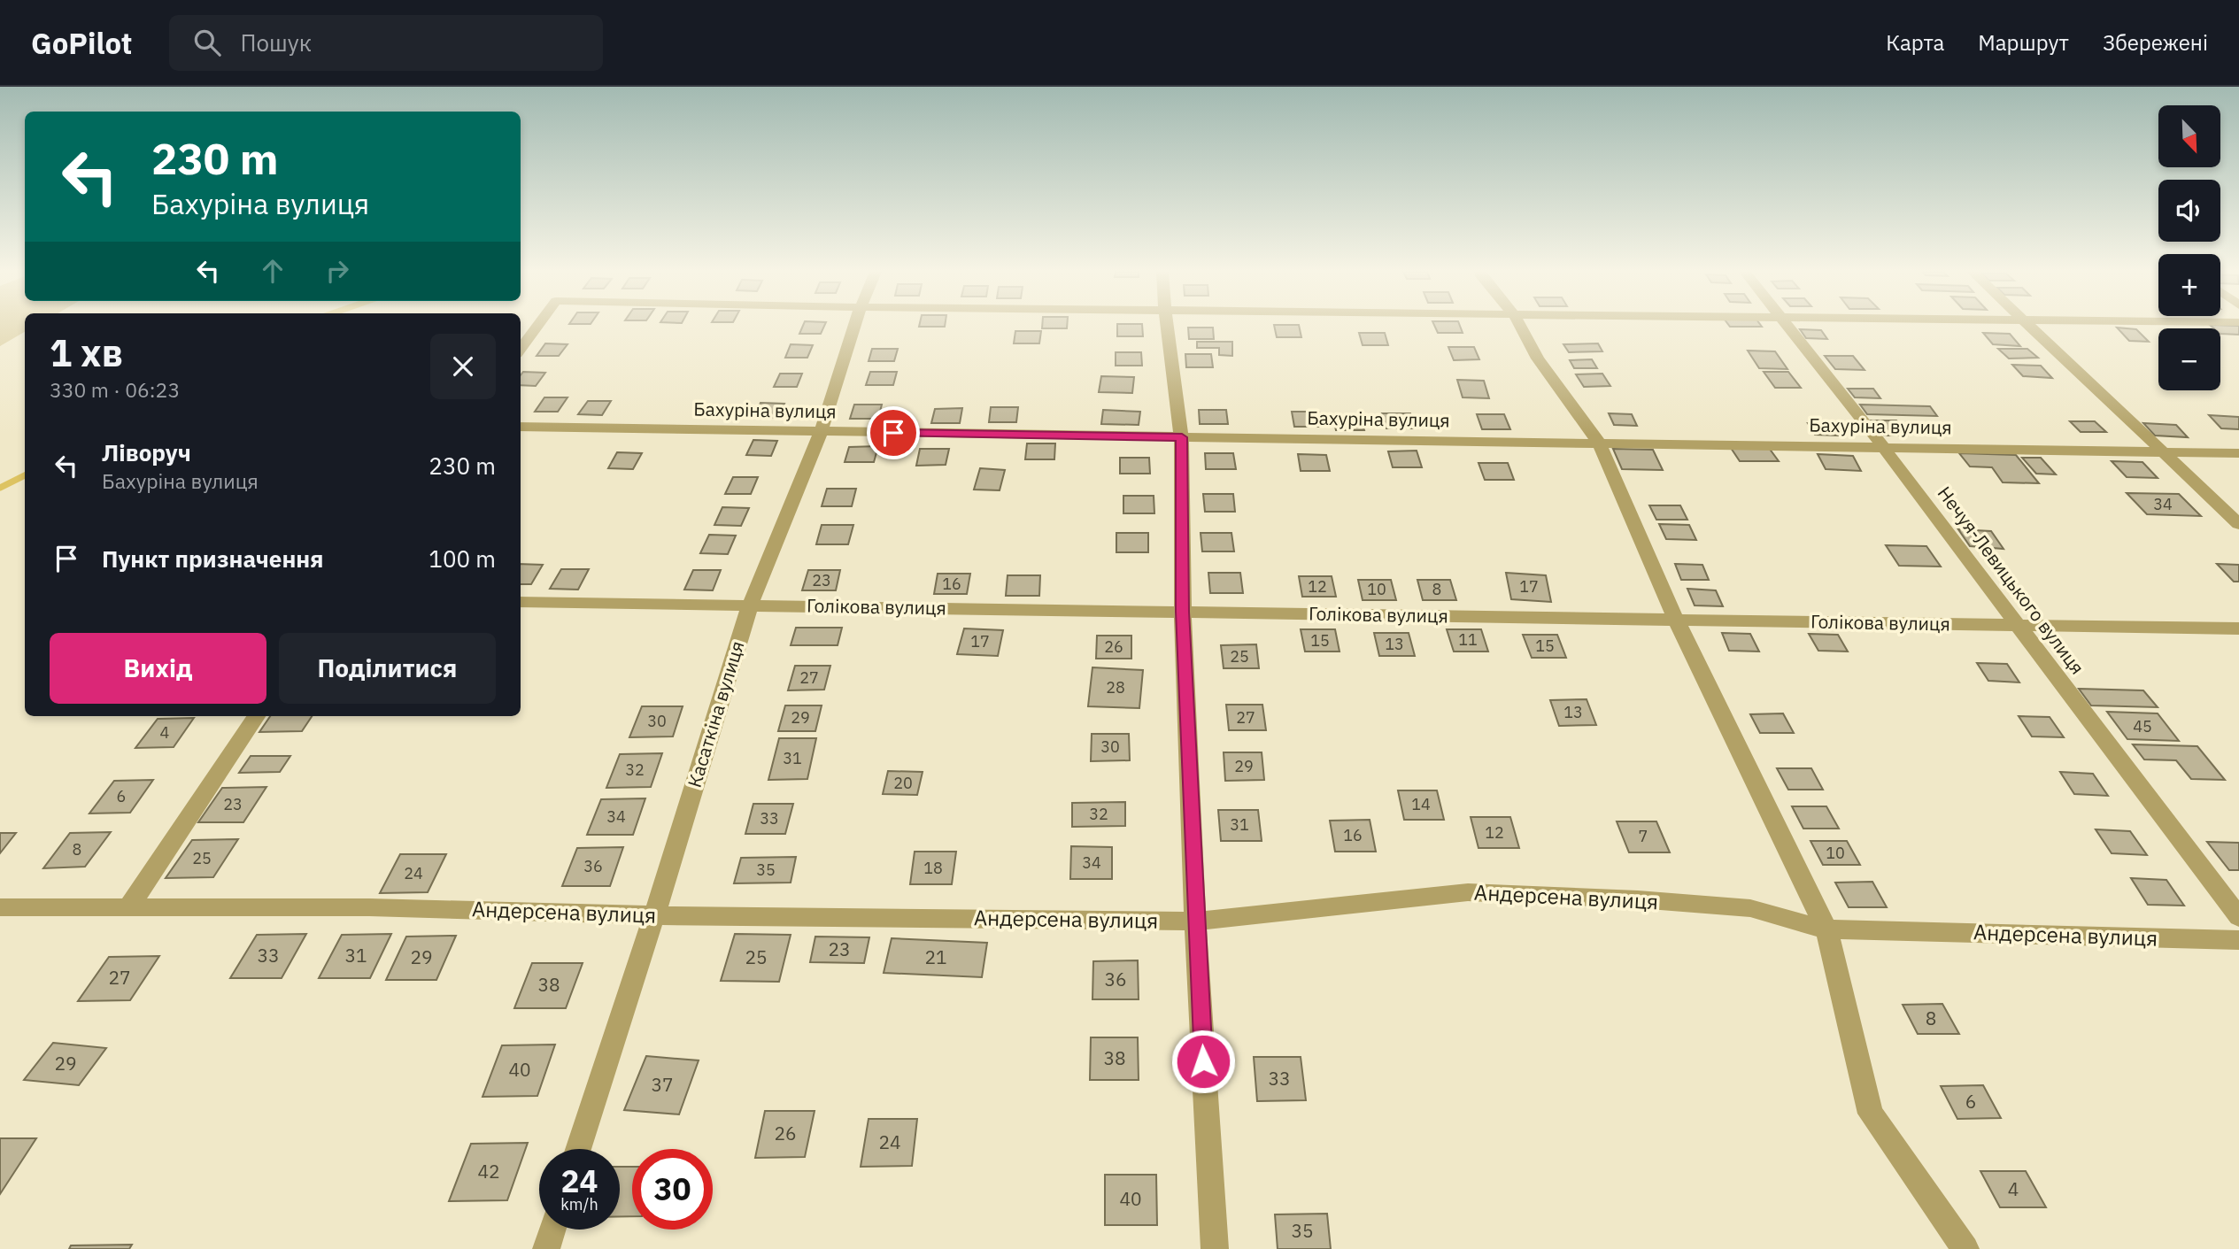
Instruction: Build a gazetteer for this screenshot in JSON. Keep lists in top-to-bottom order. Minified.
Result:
{"streets":{"street":["Бахуріна вулиця","Нечуя-Левицького вулиця","Голікова вулиця","Касаткіна вулиця","Андерсена вулиця"]},"crossings":[["Бахуріна вулиця","Нечуя-Левицького вулиця"],["Бахуріна вулиця","Касаткіна вулиця"],["Нечуя-Левицького вулиця","Голікова вулиця"],["Голікова вулиця","Касаткіна вулиця"],["Касаткіна вулиця","Андерсена вулиця"]],"house_numbers":["34","23","16","12","17","10","8","11","15","17","13","15","26","25","27","28","13","29","27","30","45","4","30","31","29","32","20","6","23","14","32","34","33","31","12","16","7","8","10","25","34","36","18","35","24","23","33","31","29","25","21","27","36","38","8","38","29","40","33","37","6","26","24","42","4","40","35"],"north":"bottom right","page":{"header":"GoPilot","search":"Пошук","nav":["Карта","Маршрут","Збережені"],"map_buttons":["+","−"],"turn":["230 m","Бахуріна вулиця"],"heading":["1 хв","330 m · 06:23"],"list":[{"name":"Ліворуч","note":"Бахуріна вулиця","value":"230 m"},{"name":"Пункт призначення","value":"100 m"}],"buttons":["Вихід","Поділитися"],"speed":"24 km/h","limit":"30"}}
